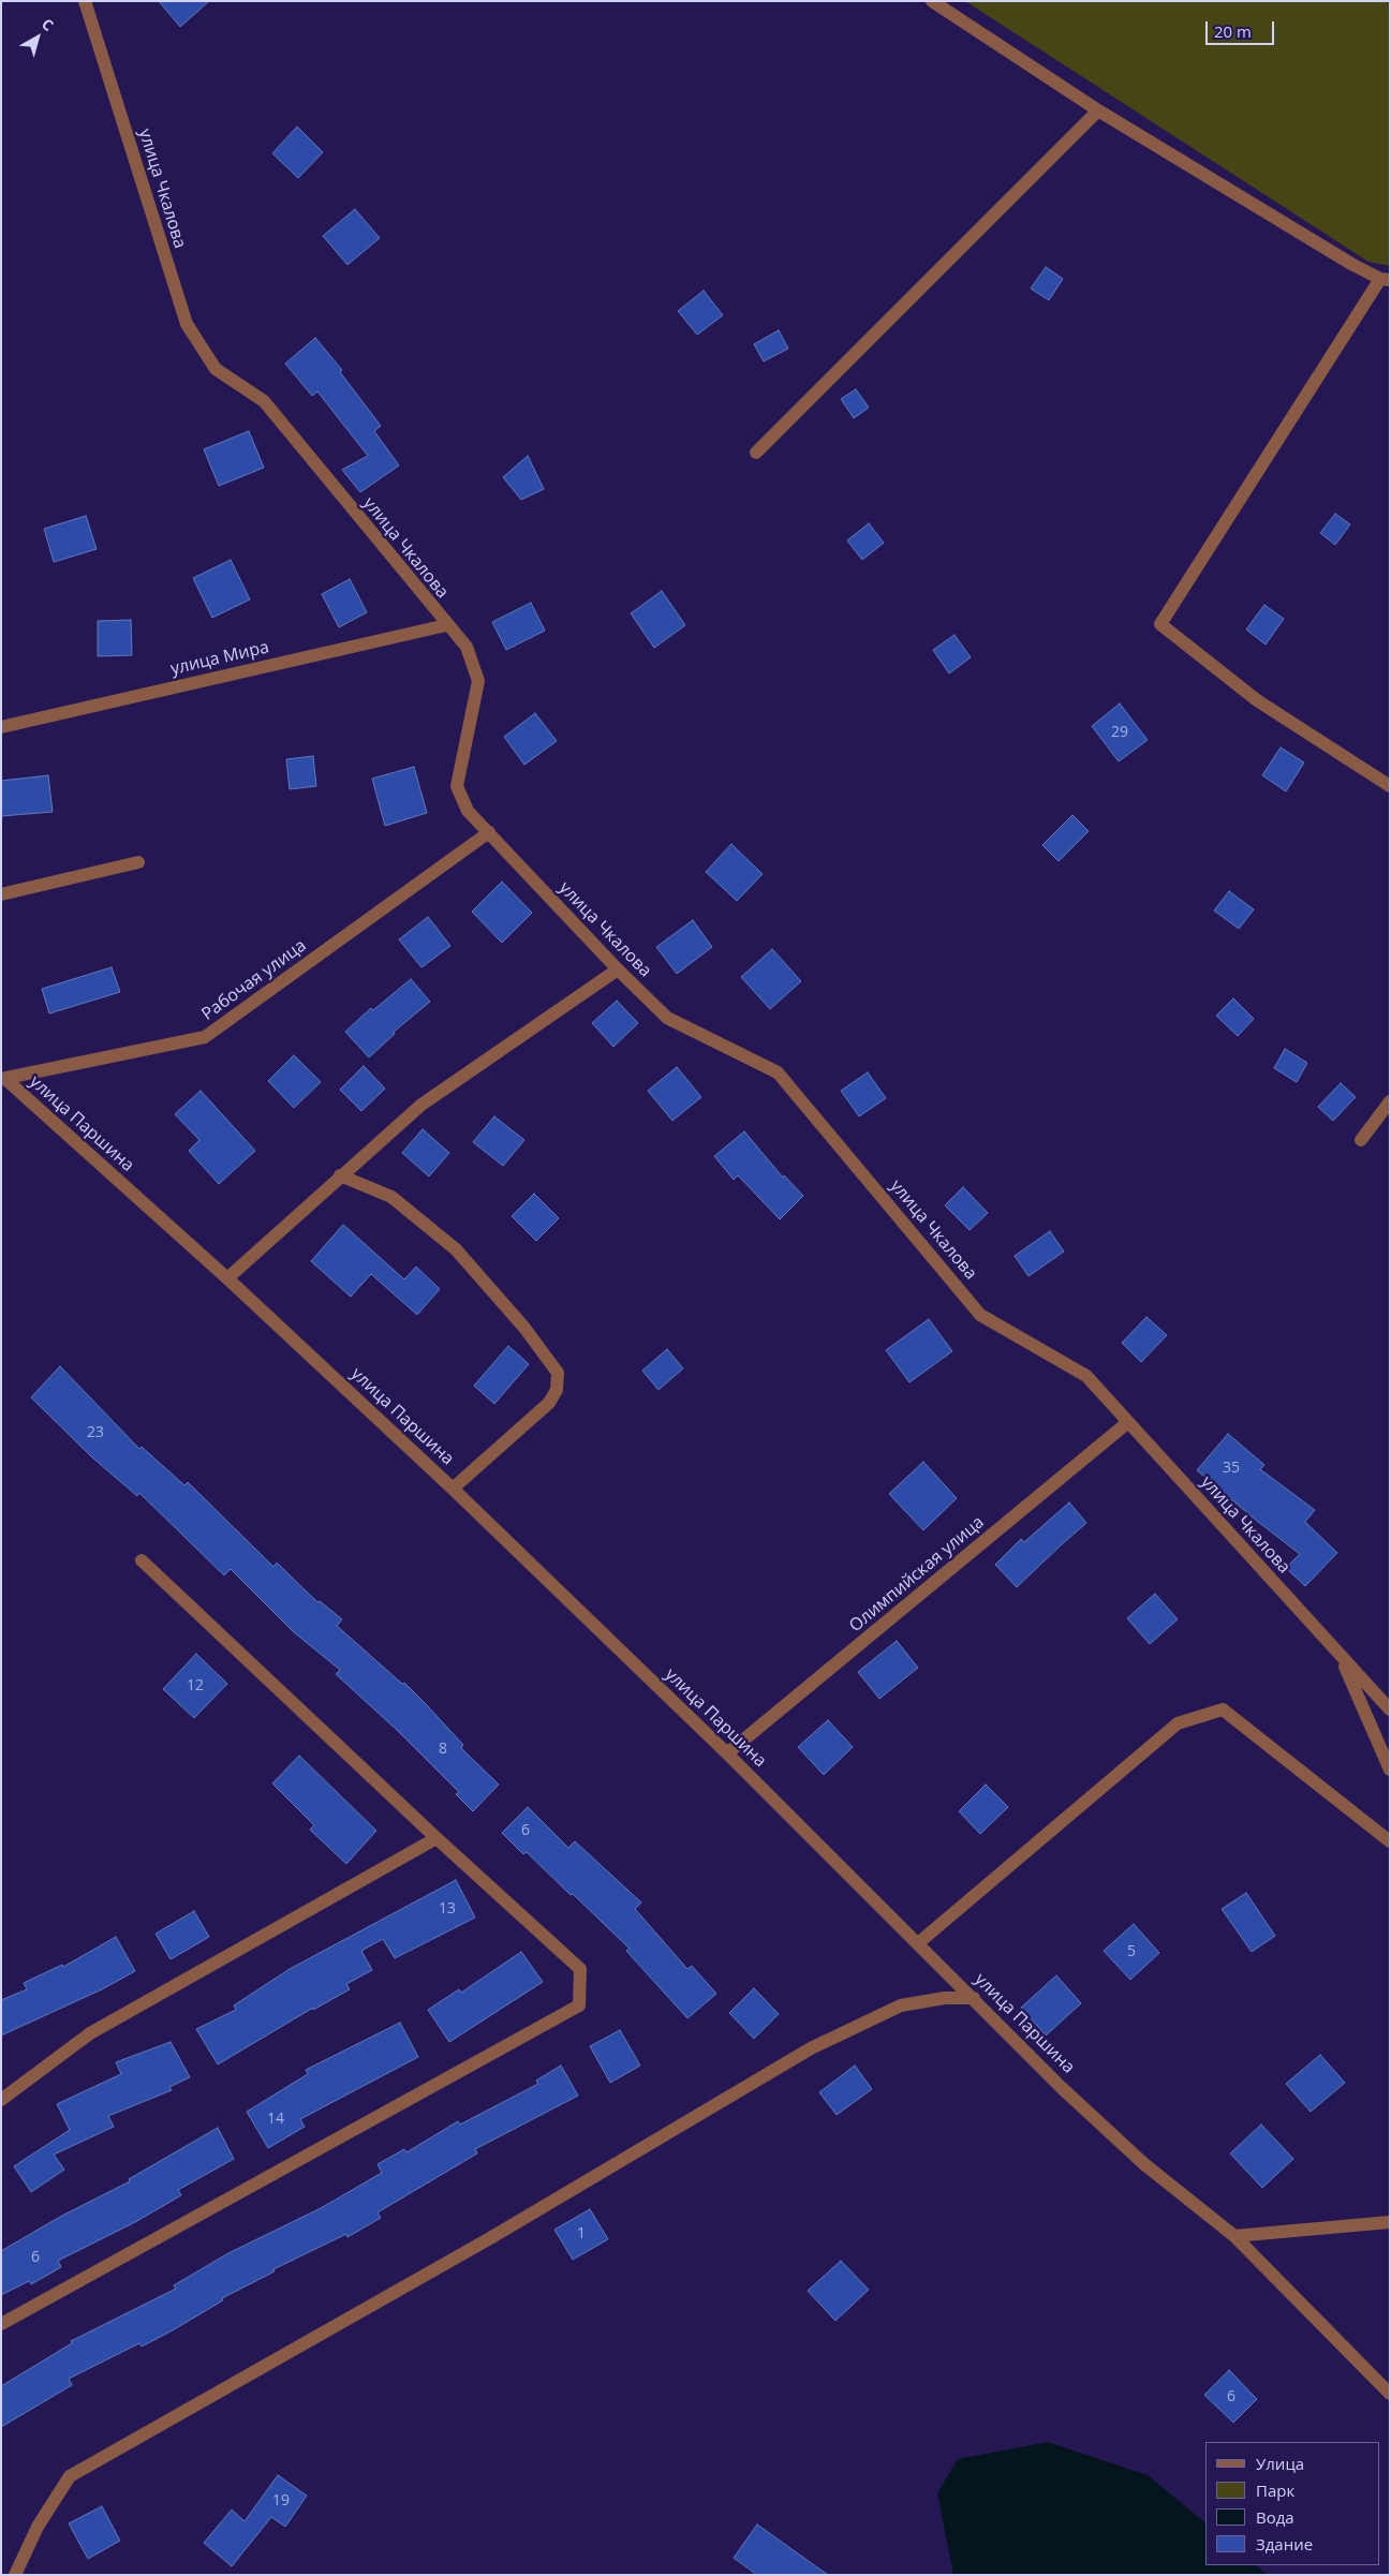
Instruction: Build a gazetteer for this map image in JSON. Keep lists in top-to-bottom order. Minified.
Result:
{"streets":{"street":["улица Чкалова","улица Мира","Рабочая улица","улица Паршина","Олимпийская улица"]},"crossings":[["улица Чкалова","улица Мира"],["улица Чкалова","Рабочая улица"],["улица Чкалова","Олимпийская улица"],["Рабочая улица","улица Паршина"],["улица Паршина","Олимпийская улица"]],"house_numbers":["29","23","35","12","8","6","13","5","14","1","6","6","19"],"legend":["Улица","Парк","Вода","Здание"],"scale_bar":"20 m","north":"top right"}
